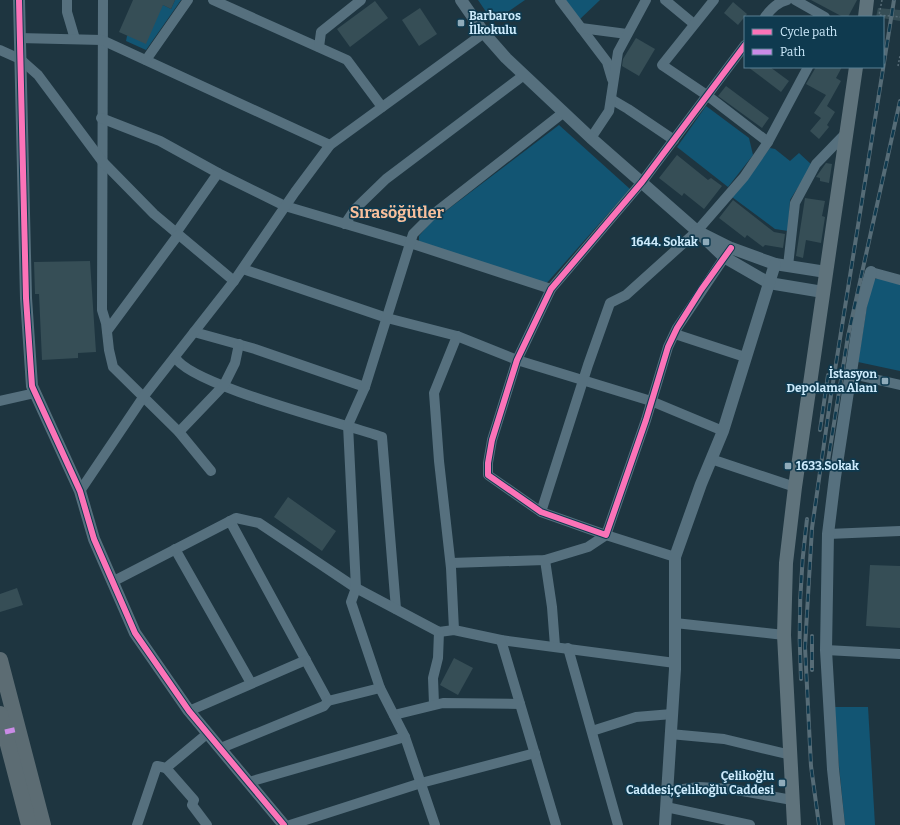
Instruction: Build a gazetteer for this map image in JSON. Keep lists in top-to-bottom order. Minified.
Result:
{"districts":["Sırasöğütler"],"places":{"transit":["Barbaros İlkokulu","1644. Sokak","İstasyon Depolama Alanı","1633.Sokak","Çelikoğlu Caddesi;Çelıkoğlu Caddesi"]},"legend":["Cycle path","Path"]}
